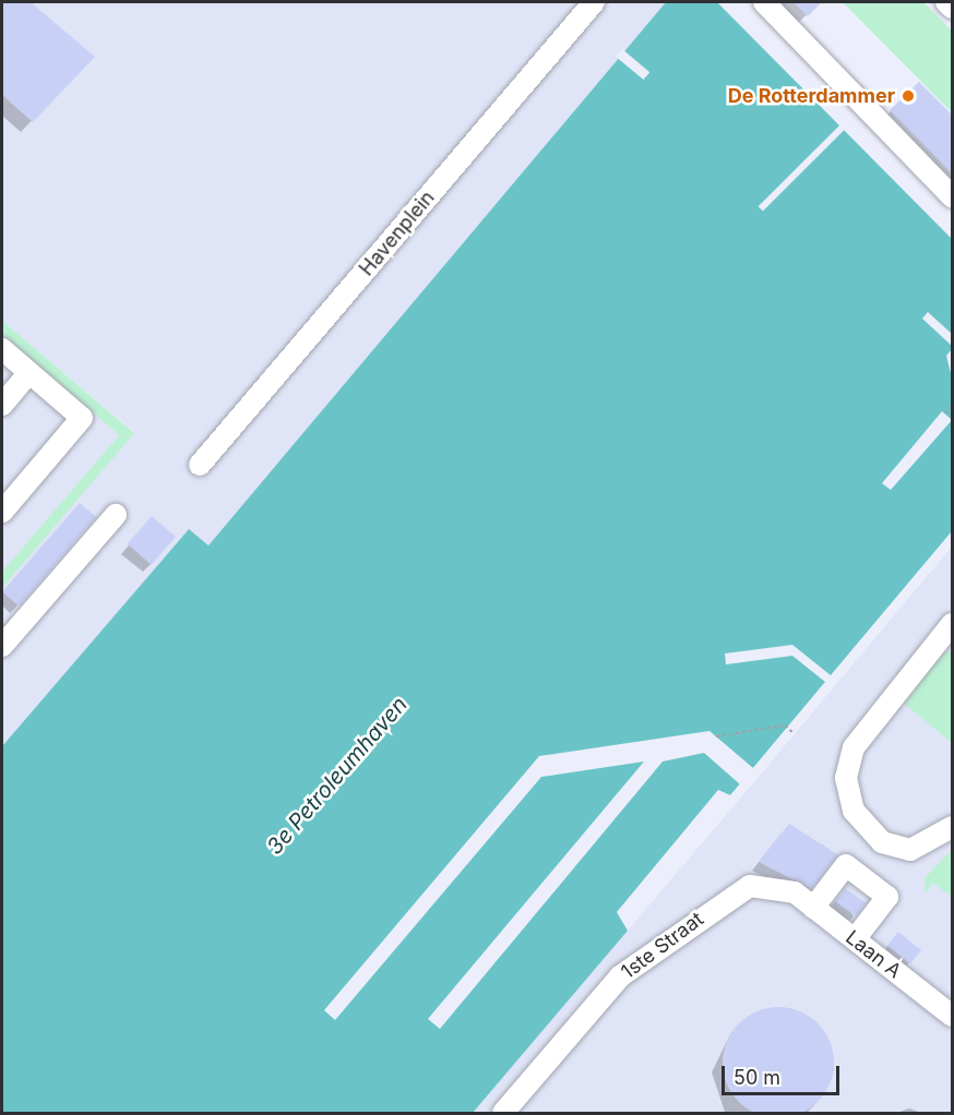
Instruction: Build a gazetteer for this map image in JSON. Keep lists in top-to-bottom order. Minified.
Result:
{"streets":{"street":["Havenplein","1ste Straat","Laan A"]},"crossings":[["1ste Straat","Laan A"]],"water":["3e Petroleumhaven"],"places":["De Rotterdammer"],"scale_bar":"50 m"}
